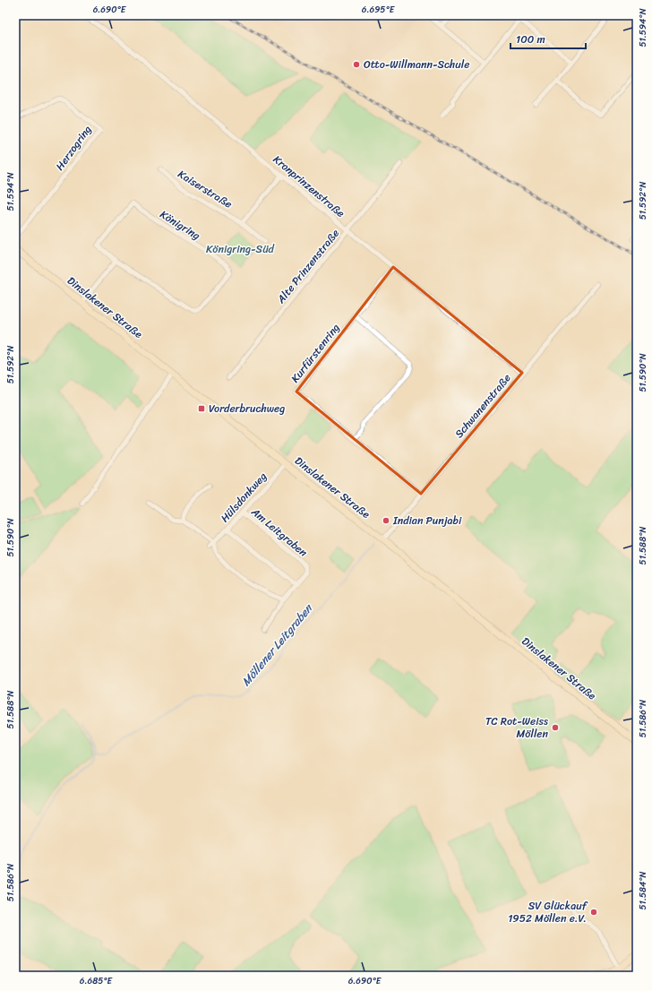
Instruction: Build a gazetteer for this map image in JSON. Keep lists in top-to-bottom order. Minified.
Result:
{"streets":{"main road":["Dinslakener Straße"],"street":["Herzogring","Kronprinzenstraße","Kaiserstraße","Königring","Alte Prinzenstraße","Kurfürstenring","Schwanenstraße","Hülsdonkweg","Am Leitgraben"]},"crossings":[["Kronprinzenstraße","Alte Prinzenstraße"],["Kronprinzenstraße","Kurfürstenring"],["Kronprinzenstraße","Schwanenstraße"],["Dinslakener Straße","Schwanenstraße"],["Dinslakener Straße","Hülsdonkweg"],["Kurfürstenring","Schwanenstraße"],["Hülsdonkweg","Am Leitgraben"]],"water":["Möllener Leitgraben"],"parks":["Königring-Süd"],"places":{"other":["Otto-Willmann-Schule","Indian Punjabi","TC Rot-Weiss Möllen","SV Glückauf 1952 Möllen e.V."],"transit":["Vorderbruchweg"]},"scale_bar":"100 m","coordinates":["6.690°E","6.695°E","51.594°N","51.592°N","51.590°N","51.588°N","51.586°N","51.584°N","6.685°E"]}
